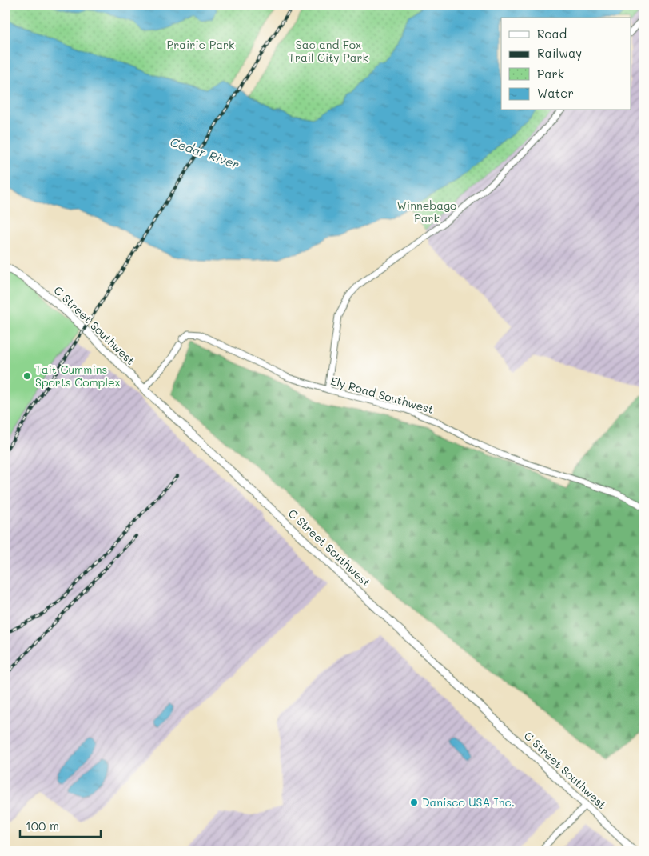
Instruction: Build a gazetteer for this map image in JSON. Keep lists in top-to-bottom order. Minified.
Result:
{"streets":{"main road":["C Street Southwest"],"street":["Ely Road Southwest"]},"crossings":[["C Street Southwest","Ely Road Southwest"]],"water":["Cedar River"],"parks":["Prairie Park","Sac and Fox Trail City Park","Winnebago Park"],"places":["Tait Cummins Sports Complex","Danisco USA Inc."],"legend":["Road","Railway","Park","Water"],"scale_bar":"100 m"}
